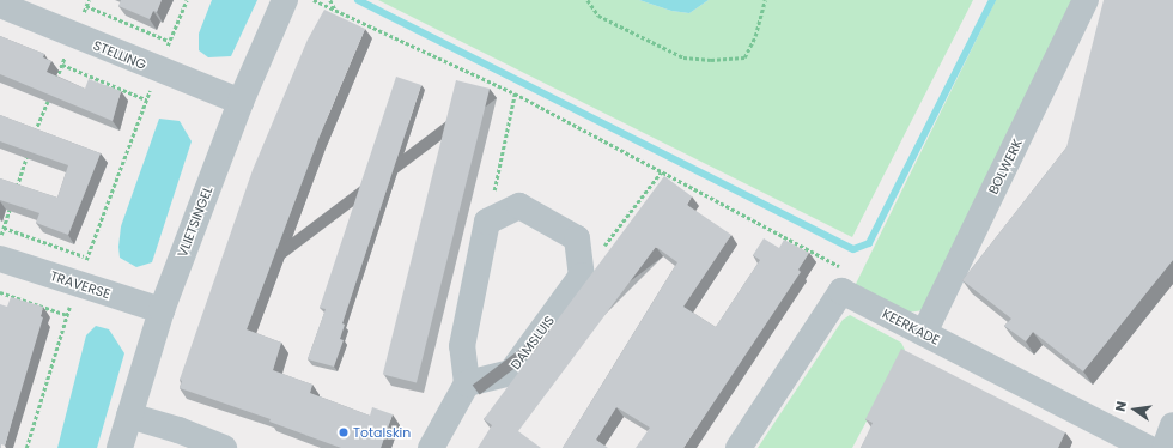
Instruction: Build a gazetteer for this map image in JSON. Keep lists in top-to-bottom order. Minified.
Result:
{"streets":{"street":["STELLING","BOLWERK","VLIETSINGEL","TRAVERSE","KEERKADE","DAMSLUIS"]},"crossings":[["STELLING","VLIETSINGEL"],["BOLWERK","KEERKADE"],["VLIETSINGEL","TRAVERSE"]],"places":["Totalskin"],"north":"left"}
